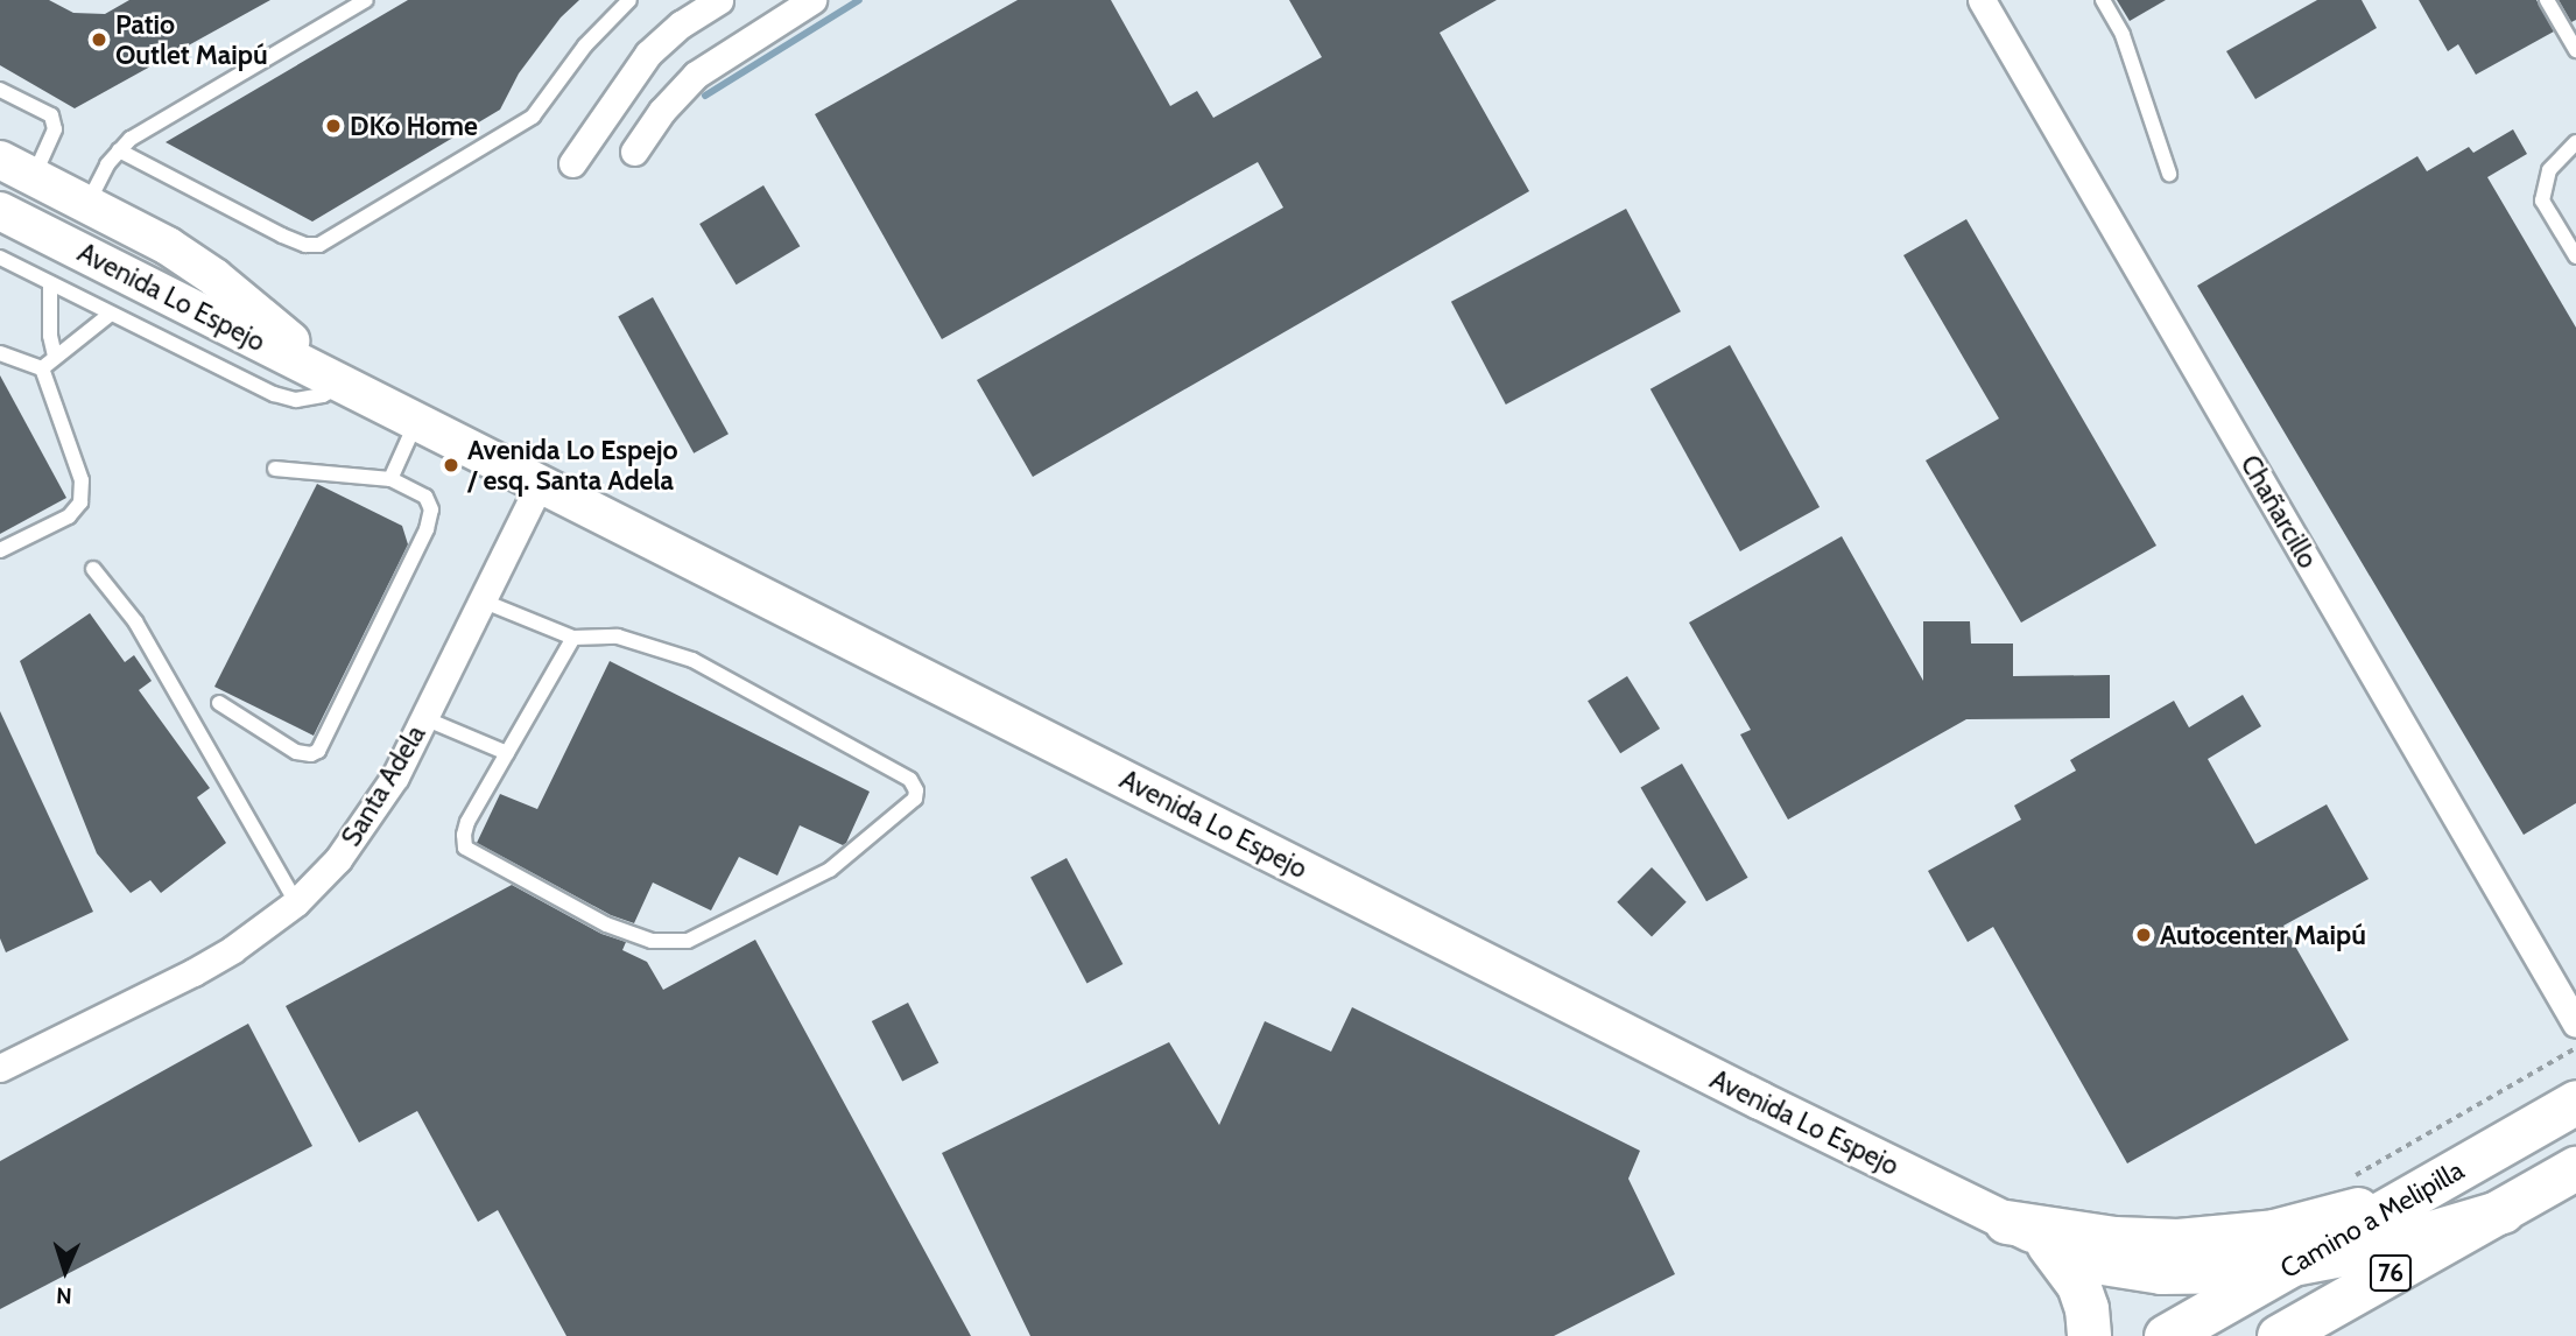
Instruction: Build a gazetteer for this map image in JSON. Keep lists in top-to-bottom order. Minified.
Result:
{"streets":{"main road":["Avenida Lo Espejo","Camino a Melipilla","76"],"street":["Chañarcillo","Santa Adela"]},"crossings":[["Avenida Lo Espejo","Santa Adela"]],"places":["Patio Outlet Maipú","DKo Home","Avenida Lo Espejo / esq. Santa Adela","Autocenter Maipú"],"north":"bottom"}
